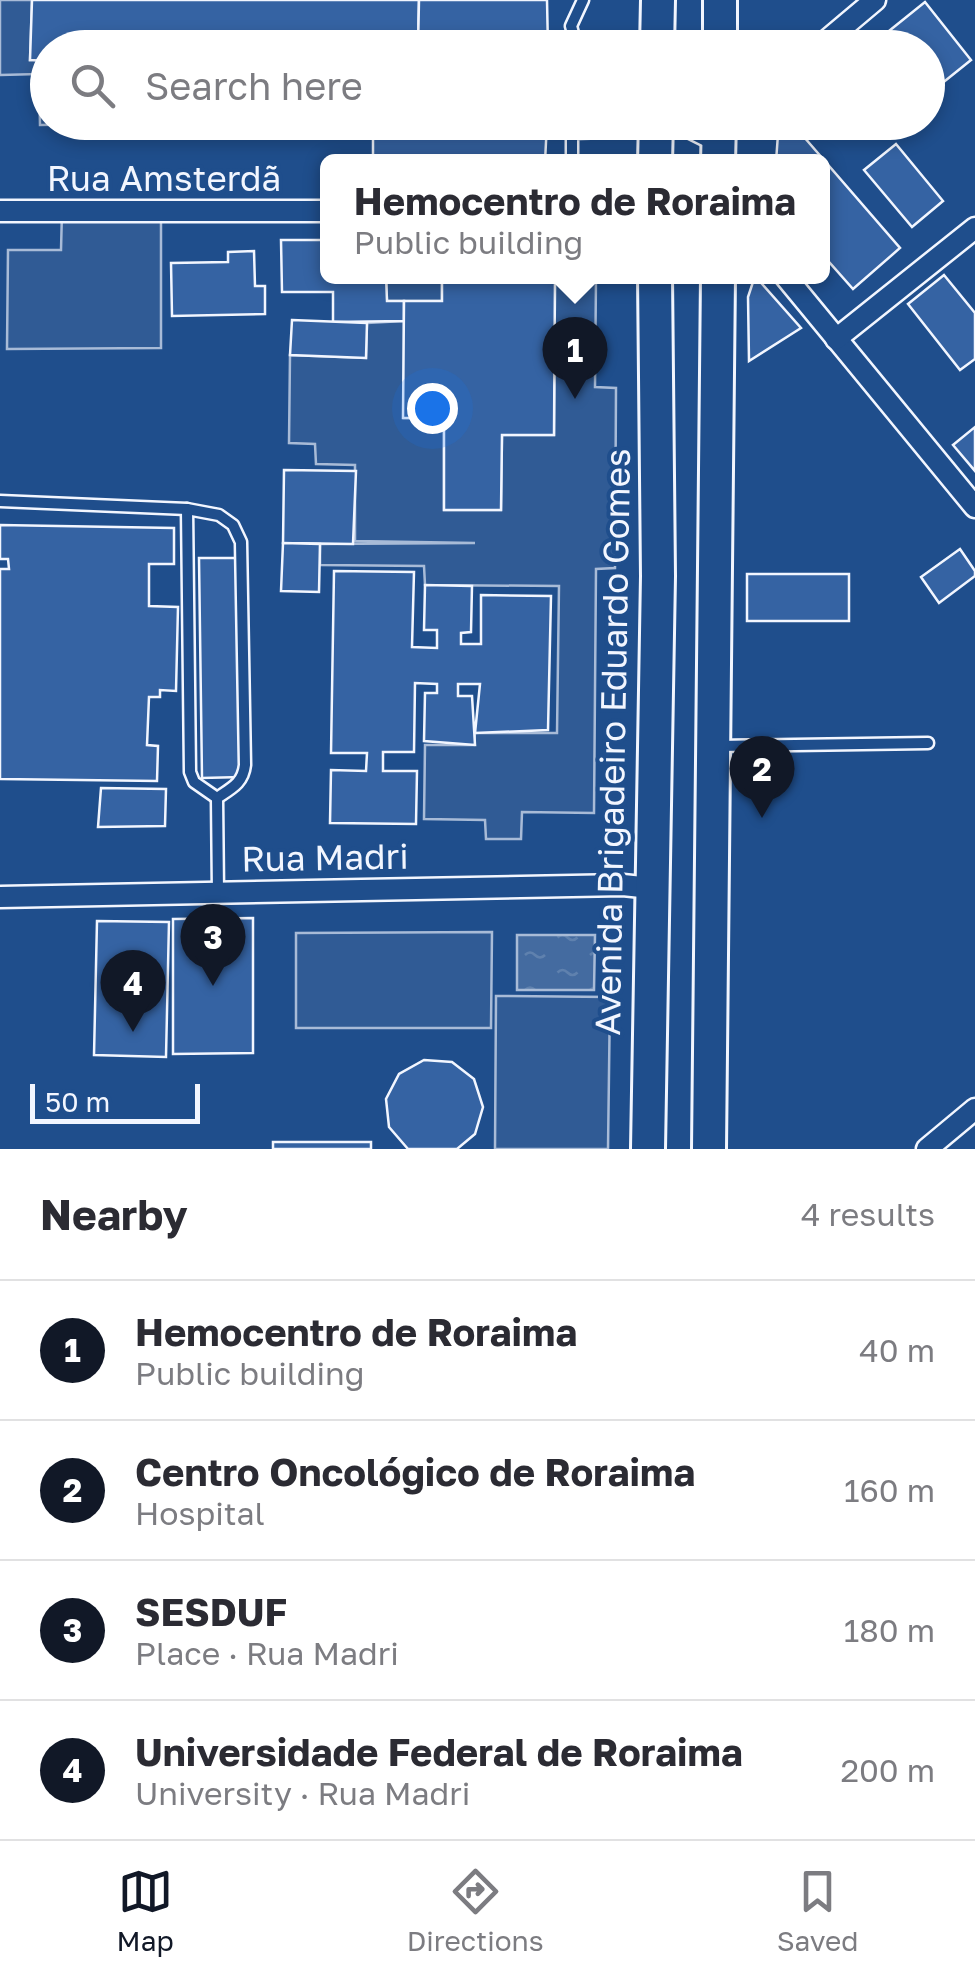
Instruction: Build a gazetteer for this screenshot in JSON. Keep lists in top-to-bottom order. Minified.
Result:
{"streets":{"main road":["Avenida Brigadeiro Eduardo Gomes"],"street":["Rua Amsterdã","Rua Madri"]},"crossings":[["Avenida Brigadeiro Eduardo Gomes","Rua Madri"]],"scale_bar":"50 m","page":{"search":"Search here","popup":["Hemocentro de Roraima","Public building"],"pins":["1","2","3","4"],"scale":"50 m","heading":["Nearby","4 results"],"list":[{"mark":"1","name":"Hemocentro de Roraima","note":"Public building","value":"40 m"},{"mark":"2","name":"Centro Oncológico de Roraima","note":"Hospital","value":"160 m"},{"mark":"3","name":"SESDUF","note":"Place · Rua Madri","value":"180 m"},{"mark":"4","name":"Universidade Federal de Roraima","note":"University · Rua Madri","value":"200 m"}],"nav":["Map","Directions","Saved"]}}
